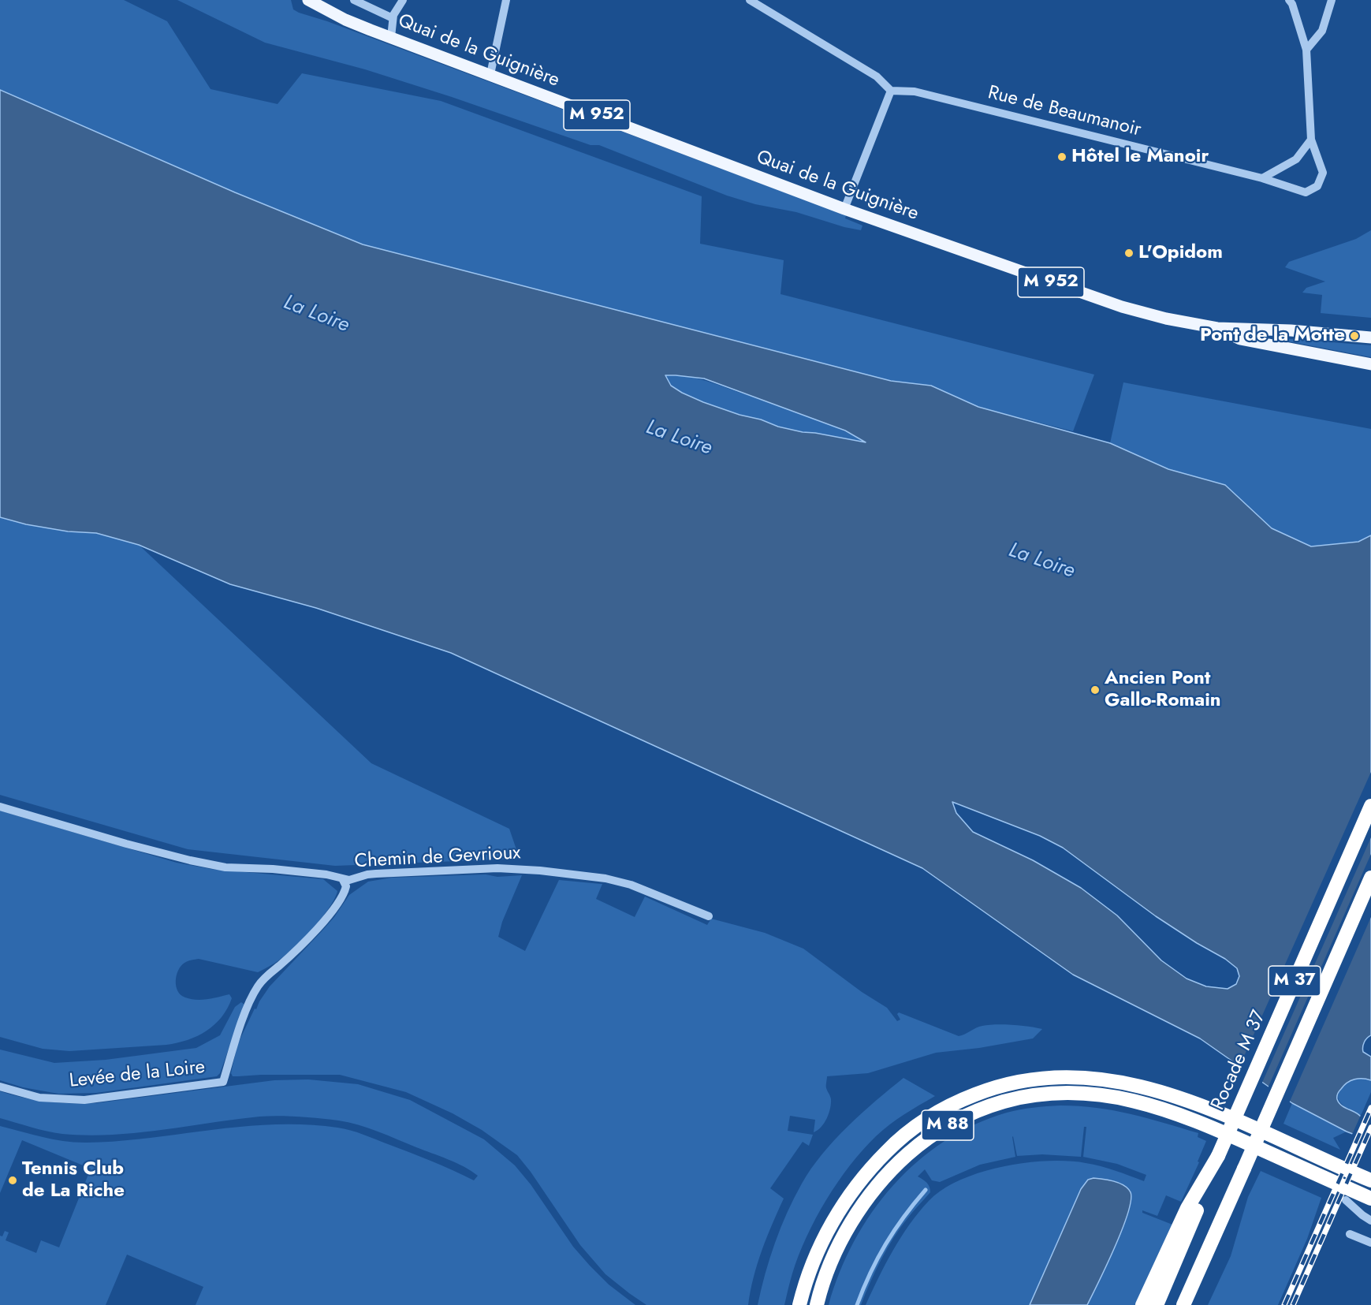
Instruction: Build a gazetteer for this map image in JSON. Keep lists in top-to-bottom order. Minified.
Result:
{"streets":{"highway":["M 37","Rocade M 37","M 88"],"main road":["Quai de la Guignière","M 952"],"street":["Rue de Beaumanoir","Chemin de Gevrioux","Levée de la Loire"]},"crossings":[["Chemin de Gevrioux","Levée de la Loire"]],"water":["La Loire"],"places":["Hôtel le Manoir","L'Opidom","Pont de la Motte","Ancien Pont Gallo-Romain","Tennis Club de La Riche"]}
